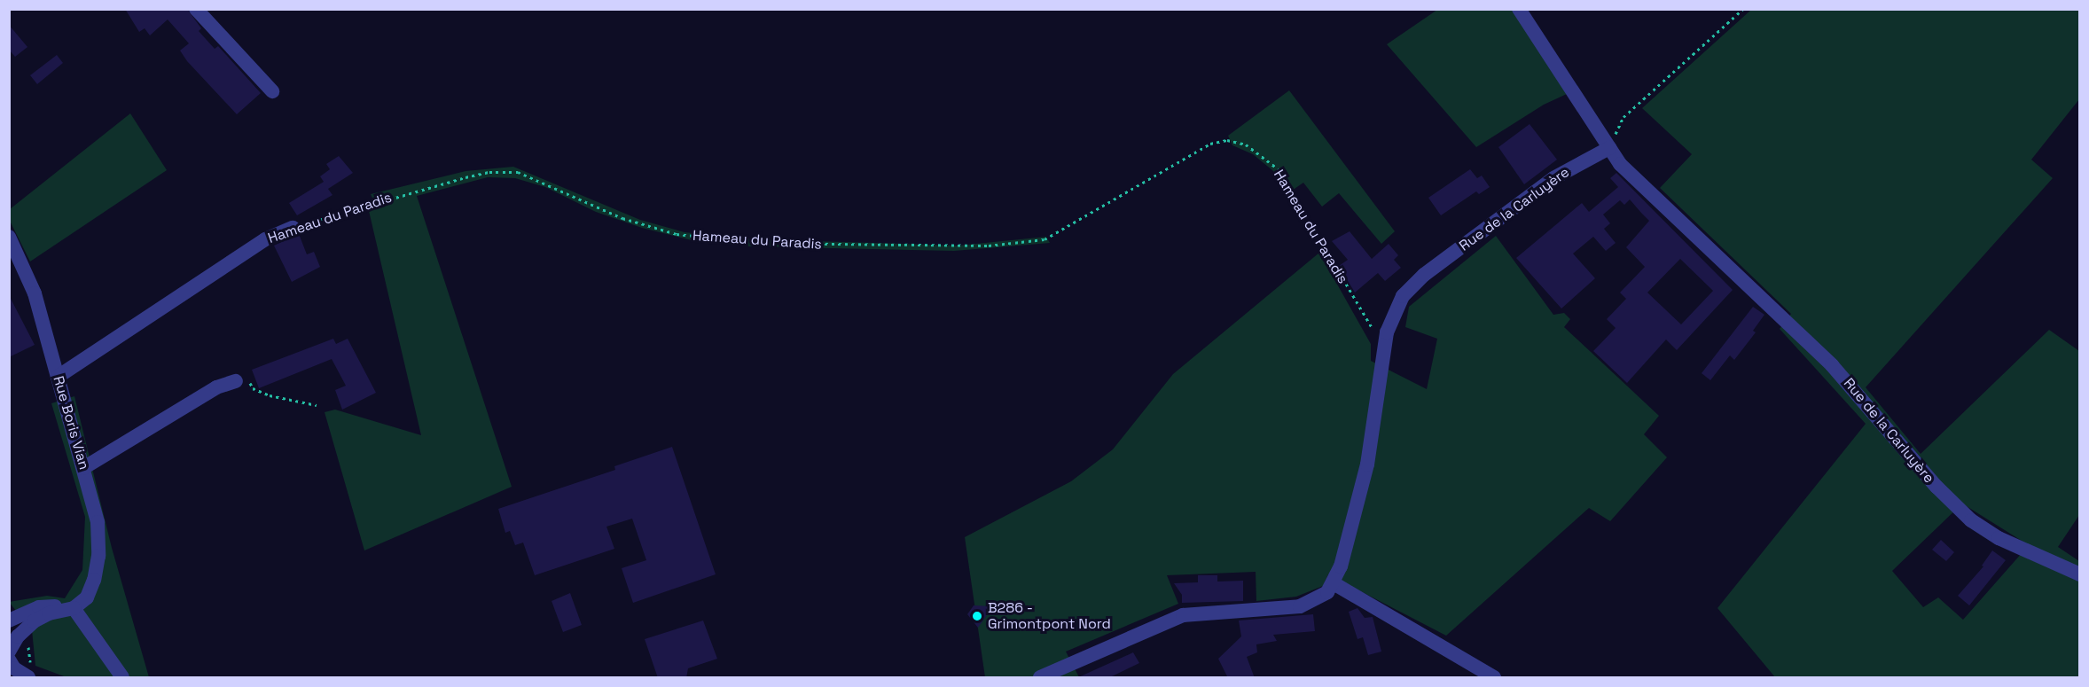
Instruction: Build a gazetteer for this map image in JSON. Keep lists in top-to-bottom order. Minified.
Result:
{"streets":{"street":["Rue de la Carluyère","Hameau du Paradis","Rue Boris Vian"]},"crossings":[["Rue de la Carluyère","Hameau du Paradis"],["Hameau du Paradis","Rue Boris Vian"]],"places":["B286 - Grimontpont Nord"]}
